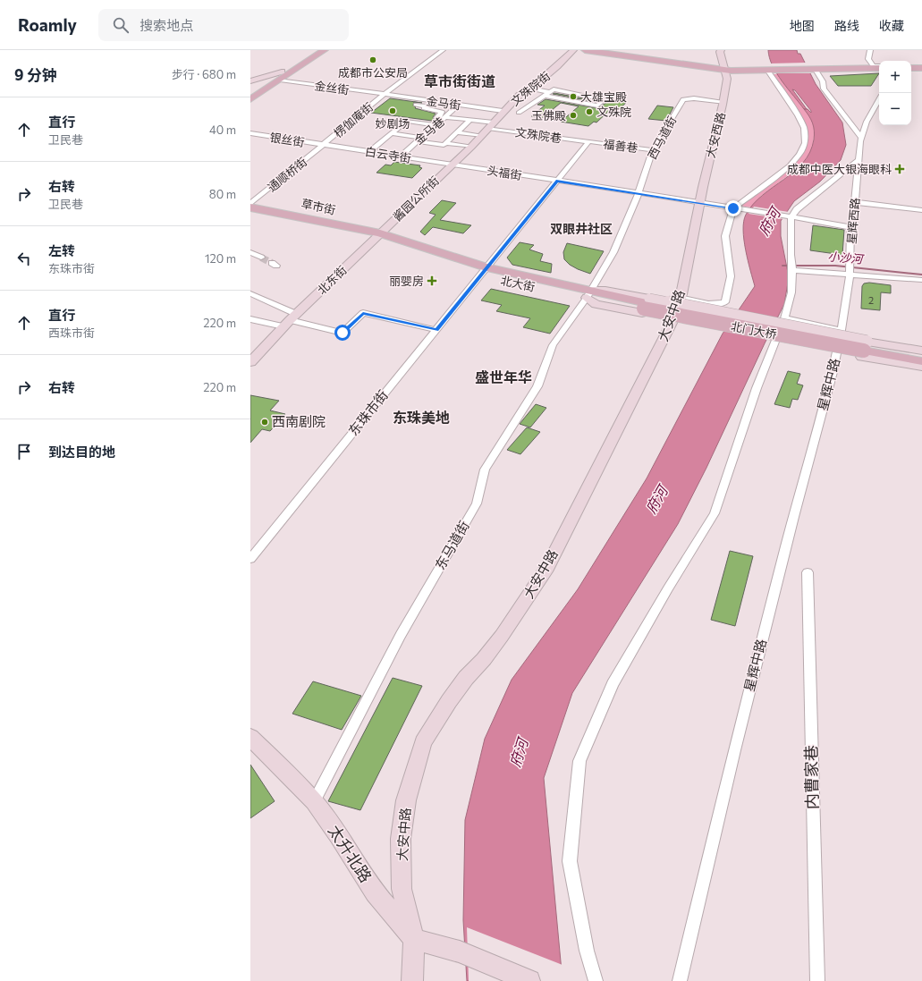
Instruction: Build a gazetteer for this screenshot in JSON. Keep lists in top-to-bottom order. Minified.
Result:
{"streets":{"main road":["草市街","北大街","北门大桥"],"street":["金丝街","文殊院街","金马街","楞伽庵街","金马巷","文殊院巷","大安西路","西马道街","银丝街","福善巷","白云寺街","头福街","通顺桥街","酱园公所街","星辉西路","北东街","大安中路","星辉中路","东珠市街","东马道街","内曹家巷","太升北路"]},"crossings":[["金丝街","金马街"],["金丝街","楞伽庵街"],["文殊院街","金马街"],["文殊院街","文殊院巷"],["文殊院街","酱园公所街"],["金马街","楞伽庵街"],["金马街","金马巷"],["楞伽庵街","银丝街"],["楞伽庵街","白云寺街"],["楞伽庵街","通顺桥街"],["金马巷","文殊院巷"],["金马巷","白云寺街"],["文殊院巷","福善巷"],["文殊院巷","东珠市街"],["大安西路","西马道街"],["大安西路","头福街"],["大安西路","大安中路"],["西马道街","福善巷"],["西马道街","头福街"],["西马道街","北大街"],["西马道街","东马道街"],["银丝街","白云寺街"],["银丝街","通顺桥街"],["福善巷","东珠市街"],["白云寺街","头福街"],["白云寺街","通顺桥街"],["白云寺街","酱园公所街"],["头福街","酱园公所街"],["头福街","星辉西路"],["头福街","大安中路"],["头福街","东珠市街"],["酱园公所街","草市街"],["酱园公所街","北东街"],["酱园公所街","北大街"],["草市街","北东街"],["草市街","北大街"],["星辉西路","星辉中路"],["北东街","北大街"],["北大街","北门大桥"],["北大街","东珠市街"],["北大街","东马道街"],["大安中路","太升北路"],["东马道街","太升北路"]],"districts":["草市街街道","双眼井社区","盛世年华","东珠美地"],"water":["府河","小沙河"],"places":{"other":["成都市公安局","大雄宝殿","妙剧场","文殊院","玉佛殿","西南剧院"],"health":["成都中医大银海眼科","丽婴房"]},"house_numbers":["2"],"page":{"header":"Roamly","search":"搜索地点","nav":["地图","路线","收藏"],"heading":["9 分钟","步行 · 680 m"],"map_buttons":["+","−"],"list":[["直行","卫民巷","40 m"],["右转","卫民巷","80 m"],["左转","东珠市街","120 m"],["直行","西珠市街","220 m"],["右转","220 m"],"到达目的地"]}}
